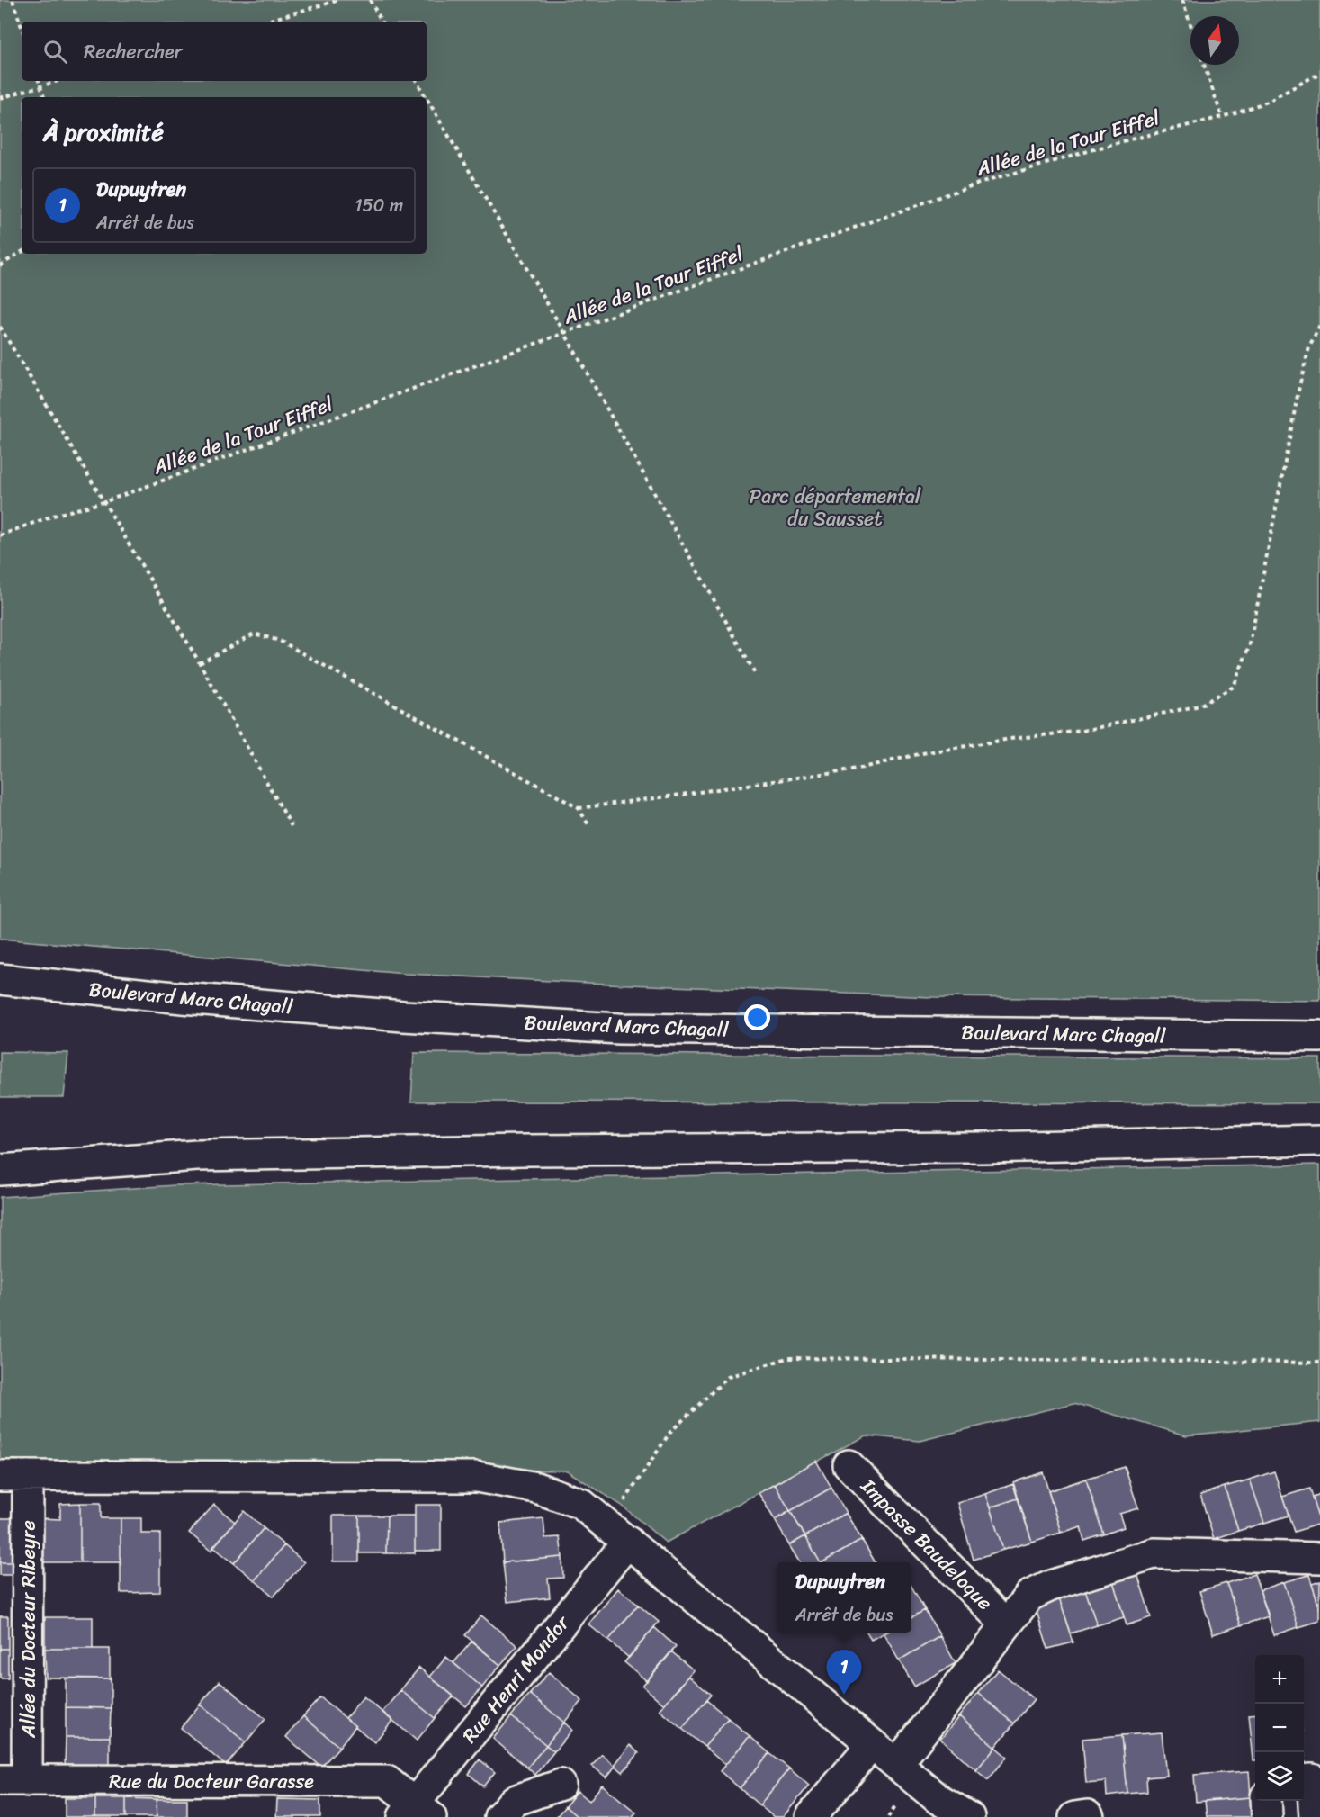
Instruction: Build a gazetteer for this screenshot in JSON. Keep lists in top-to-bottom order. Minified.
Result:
{"streets":{"main road":["Boulevard Marc Chagall","Impasse Baudeloque","Allée du Docteur Ribeyre","Rue Henri Mondor","Rue du Docteur Garasse"],"path":["Allée de la Tour Eiffel"]},"crossings":[["Allée du Docteur Ribeyre","Rue du Docteur Garasse"],["Rue Henri Mondor","Rue du Docteur Garasse"]],"parks":["Parc départemental du Sausset"],"north":"top","page":{"search":"Rechercher","heading":"À proximité","list":[{"mark":"1","name":"Dupuytren","note":"Arrêt de bus","value":"150 m"}],"popup":["Dupuytren","Arrêt de bus"],"pins":"1","map_buttons":["+","−"]}}
